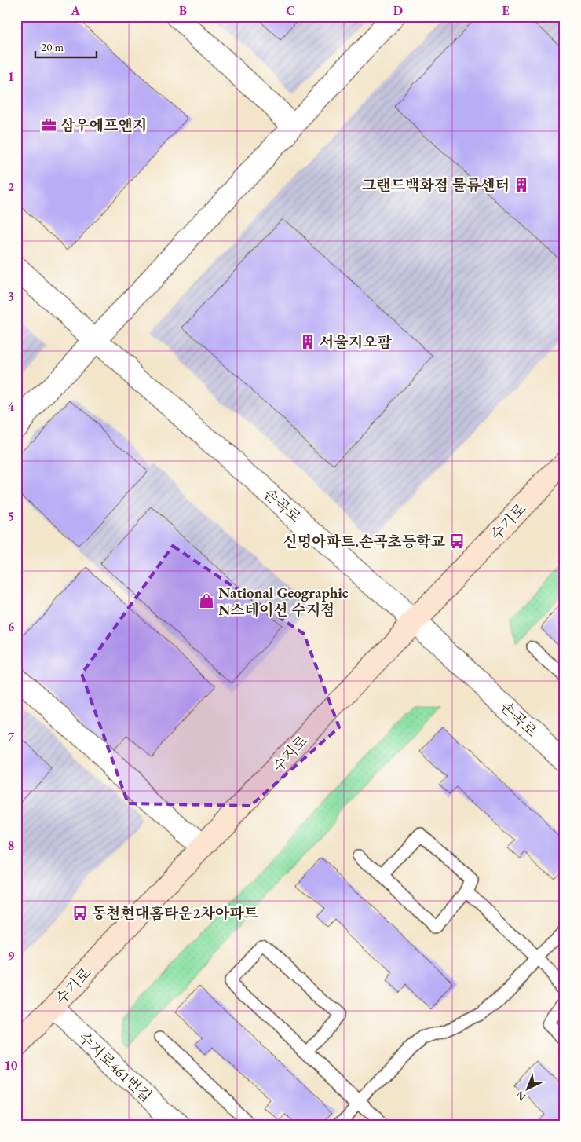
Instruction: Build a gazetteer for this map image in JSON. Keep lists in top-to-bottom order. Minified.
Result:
{"streets":{"main road":["수지로"],"street":["손곡로","수지로461번길"]},"crossings":[["손곡로","수지로"],["수지로","수지로461번길"]],"places":{"office":["삼우에프앤지"],"building":["그랜드백화점 물류센터","서울지오팜"],"bus stop":["신명아파트.손곡초등학교","동천현대홈타운2차아파트"],"shop":["National Geographic N스테이션 수지점"]},"scale_bar":"20 m","north":"bottom left","grid":{"columns":["A","B","C","D","E"],"rows":["1","2","3","4","5","6","7","8","9","10"]}}
